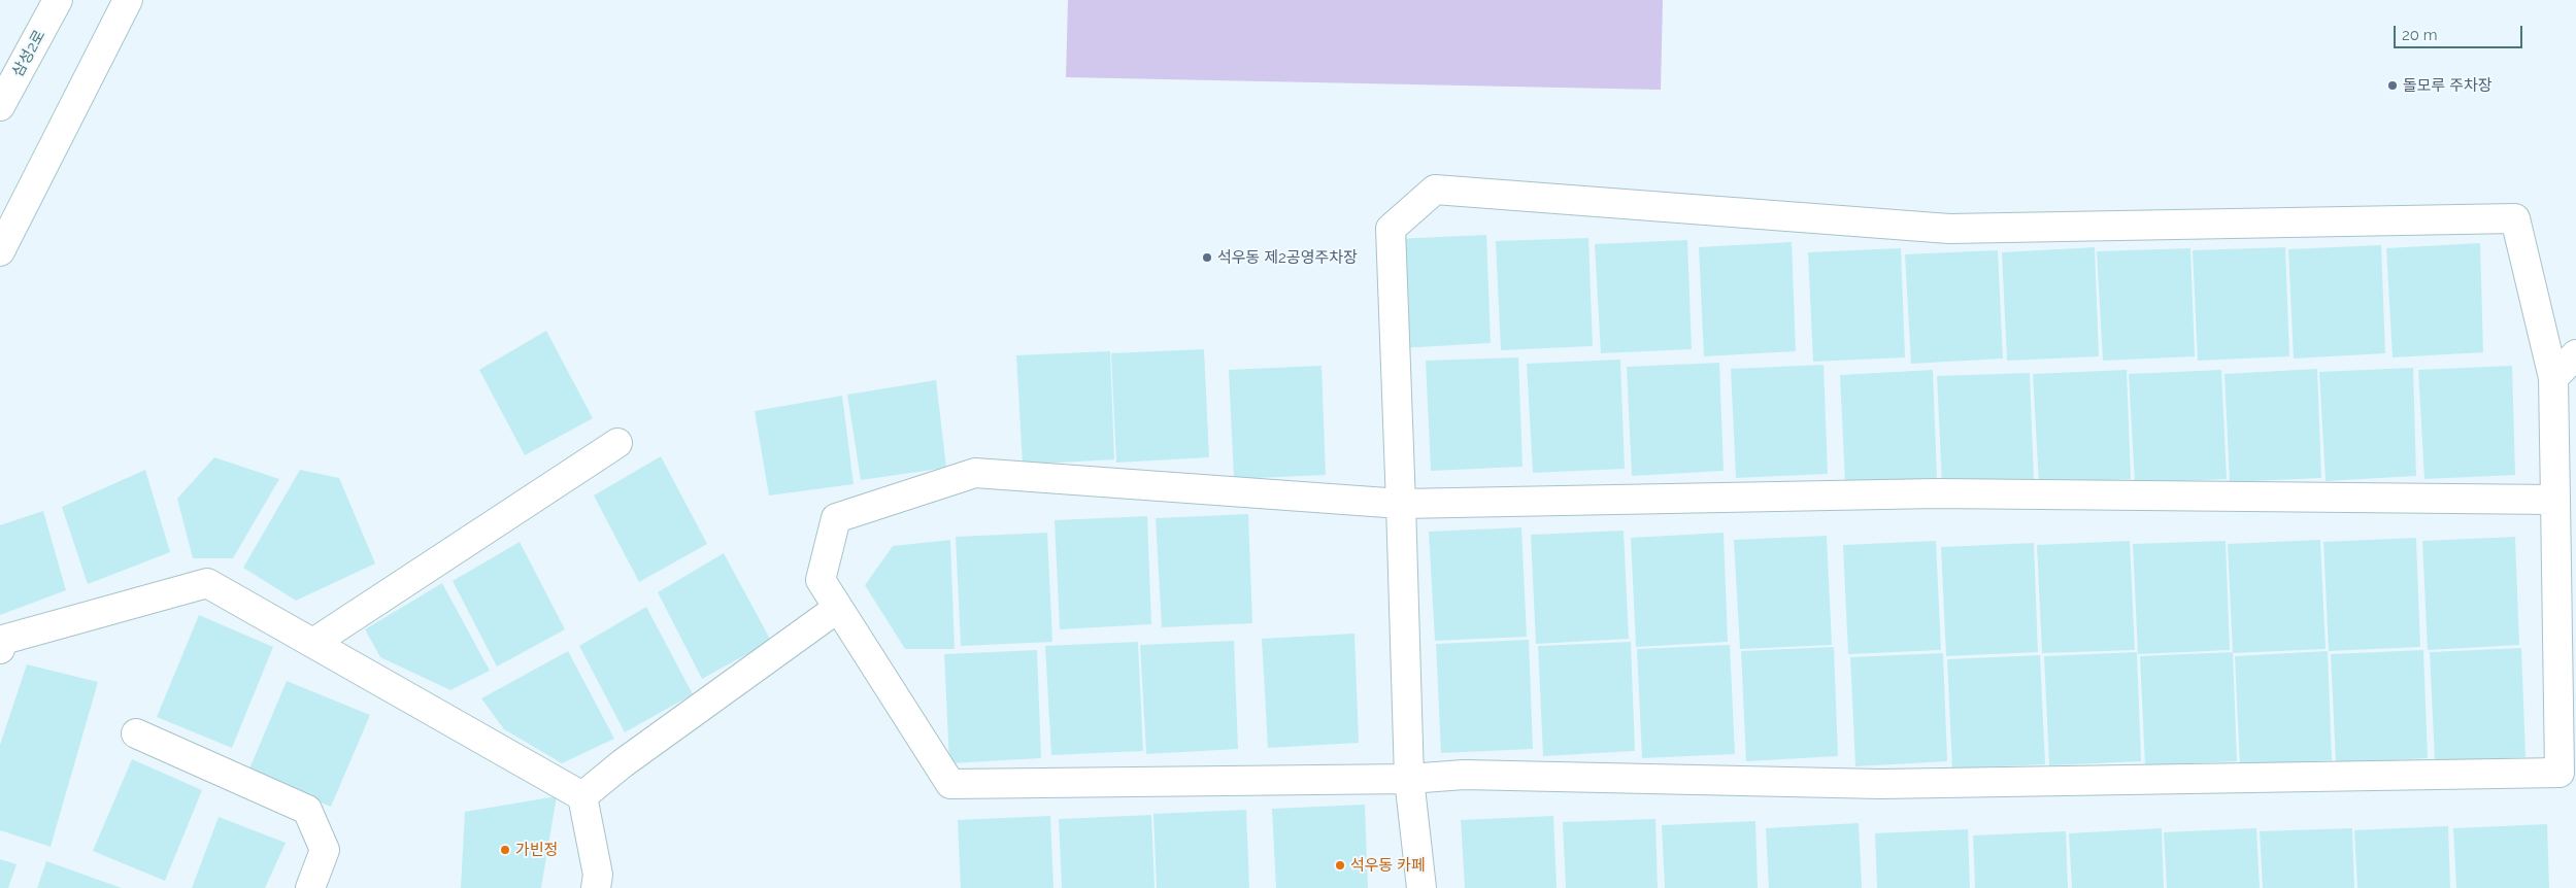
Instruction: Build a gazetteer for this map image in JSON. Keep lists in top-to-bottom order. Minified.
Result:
{"streets":{"street":["삼성2로"]},"places":["돌모루 주차장","석우동 제2공영주차장","가빈정","석우동 카페"],"scale_bar":"20 m"}
